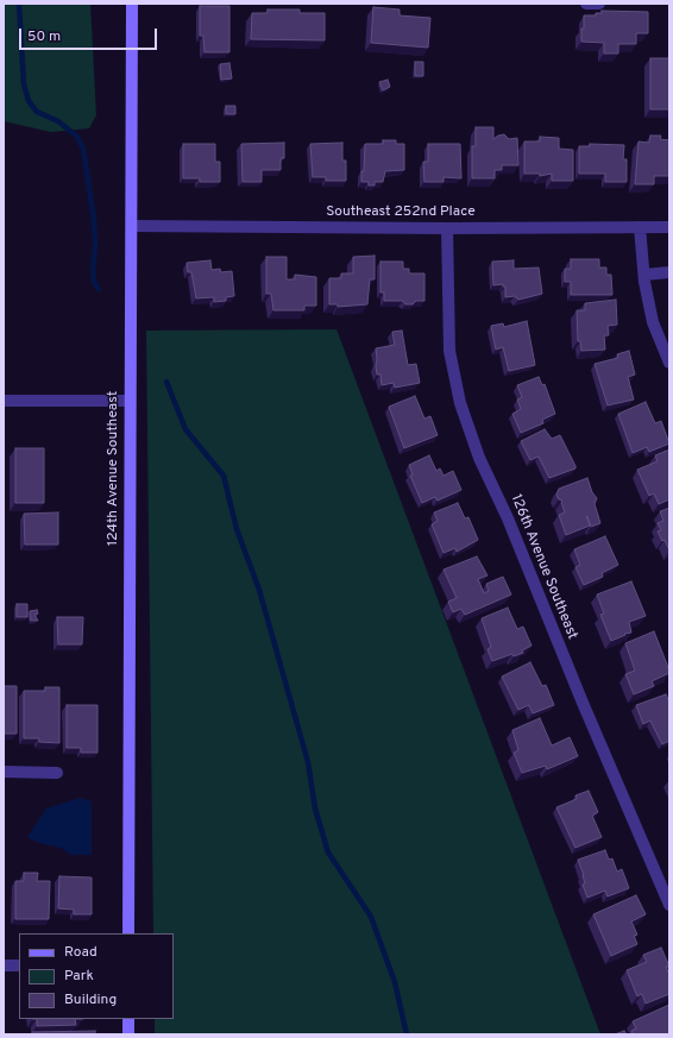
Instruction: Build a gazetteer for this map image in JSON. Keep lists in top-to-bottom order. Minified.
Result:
{"streets":{"street":["Southeast 252nd Place","124th Avenue Southeast","126th Avenue Southeast"]},"crossings":[["Southeast 252nd Place","124th Avenue Southeast"],["Southeast 252nd Place","126th Avenue Southeast"]],"legend":["Road","Park","Building"],"scale_bar":"50 m"}
